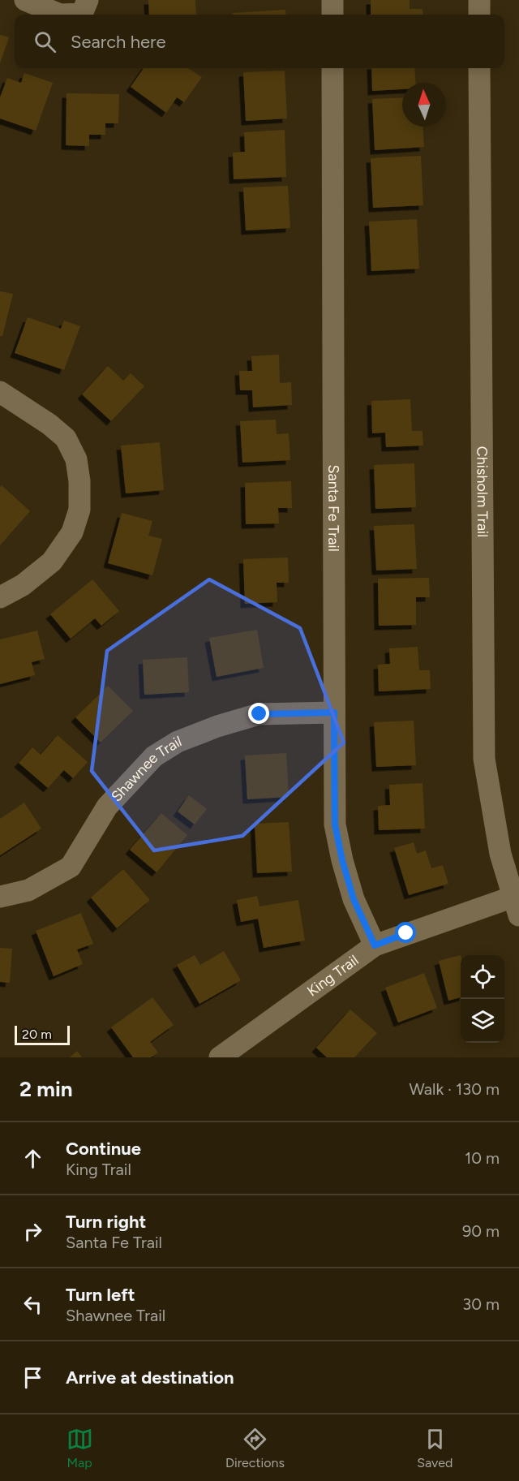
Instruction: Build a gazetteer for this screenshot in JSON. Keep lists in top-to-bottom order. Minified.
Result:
{"streets":{"street":["Chisholm Trail","Santa Fe Trail","Shawnee Trail","King Trail"]},"crossings":[["Chisholm Trail","King Trail"],["Santa Fe Trail","Shawnee Trail"],["Santa Fe Trail","King Trail"]],"scale_bar":"20 m","north":"top","page":{"search":"Search here","scale":"20 m","heading":["2 min","Walk · 130 m"],"list":[["Continue","King Trail","10 m"],["Turn right","Santa Fe Trail","90 m"],["Turn left","Shawnee Trail","30 m"],"Arrive at destination"],"nav":["Map","Directions","Saved"]}}
